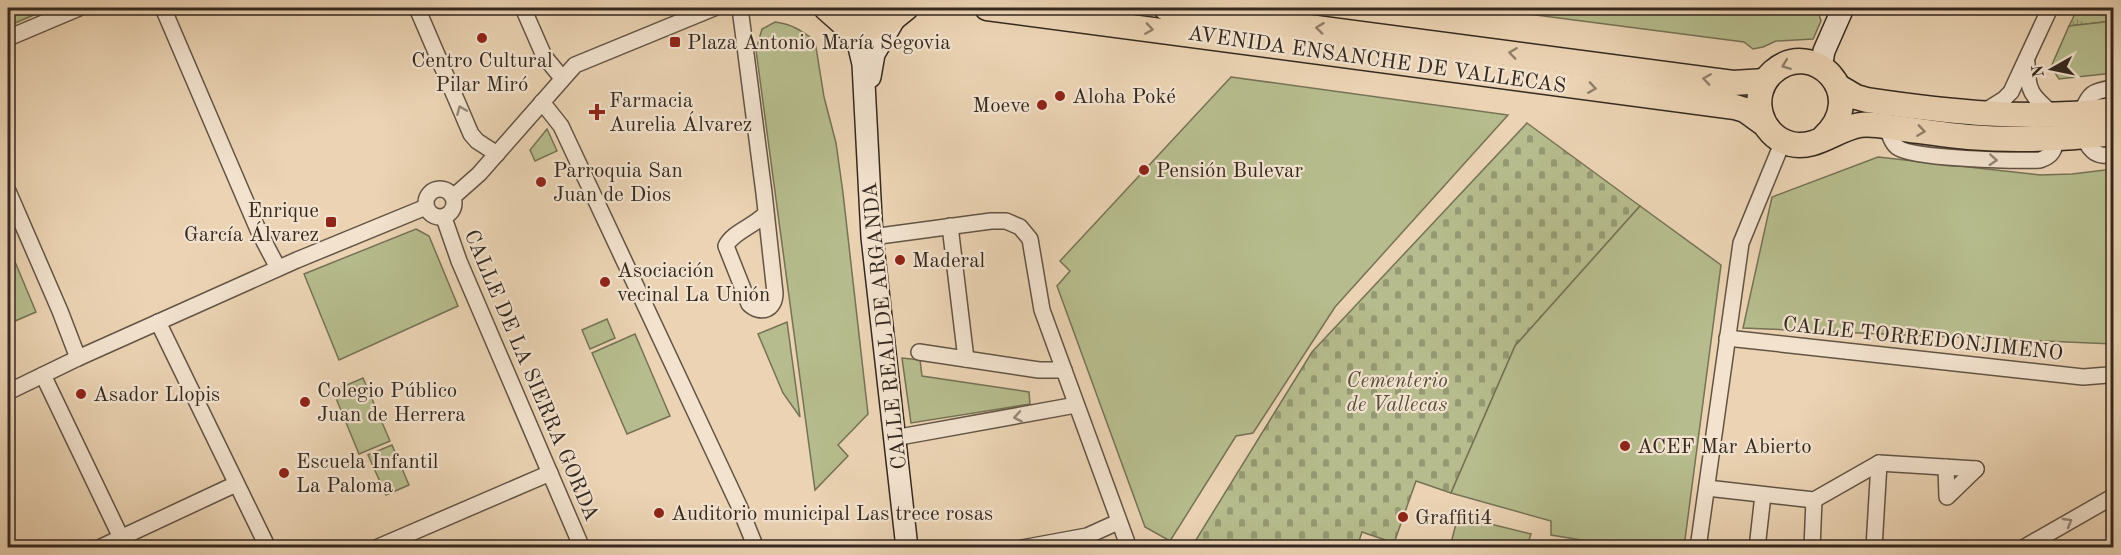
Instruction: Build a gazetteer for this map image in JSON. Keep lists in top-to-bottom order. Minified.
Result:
{"streets":{"main road":["AVENIDA ENSANCHE DE VALLECAS"],"street":["CALLE REAL DE ARGANDA","CALLE TORREDONJIMENO","CALLE DE LA SIERRA GORDA"]},"parks":["Cementerio de Vallecas"],"places":{"other":["Centro Cultural Pilar Miró","Aloha Poké","Moeve","Pensión Bulevar","Parroquia San Juan de Dios","Maderal","Asociación vecinal La Unión","Asador Llopis","Colegio Público Juan de Herrera","ACEF Mar Abierto","Escuela Infantil La Paloma","Auditorio municipal Las trece rosas","Graffiti4"],"transit":["Plaza Antonio María Segovia","Enrique García Álvarez"],"health":["Farmacia Aurelia Álvarez"]},"north":"left"}
